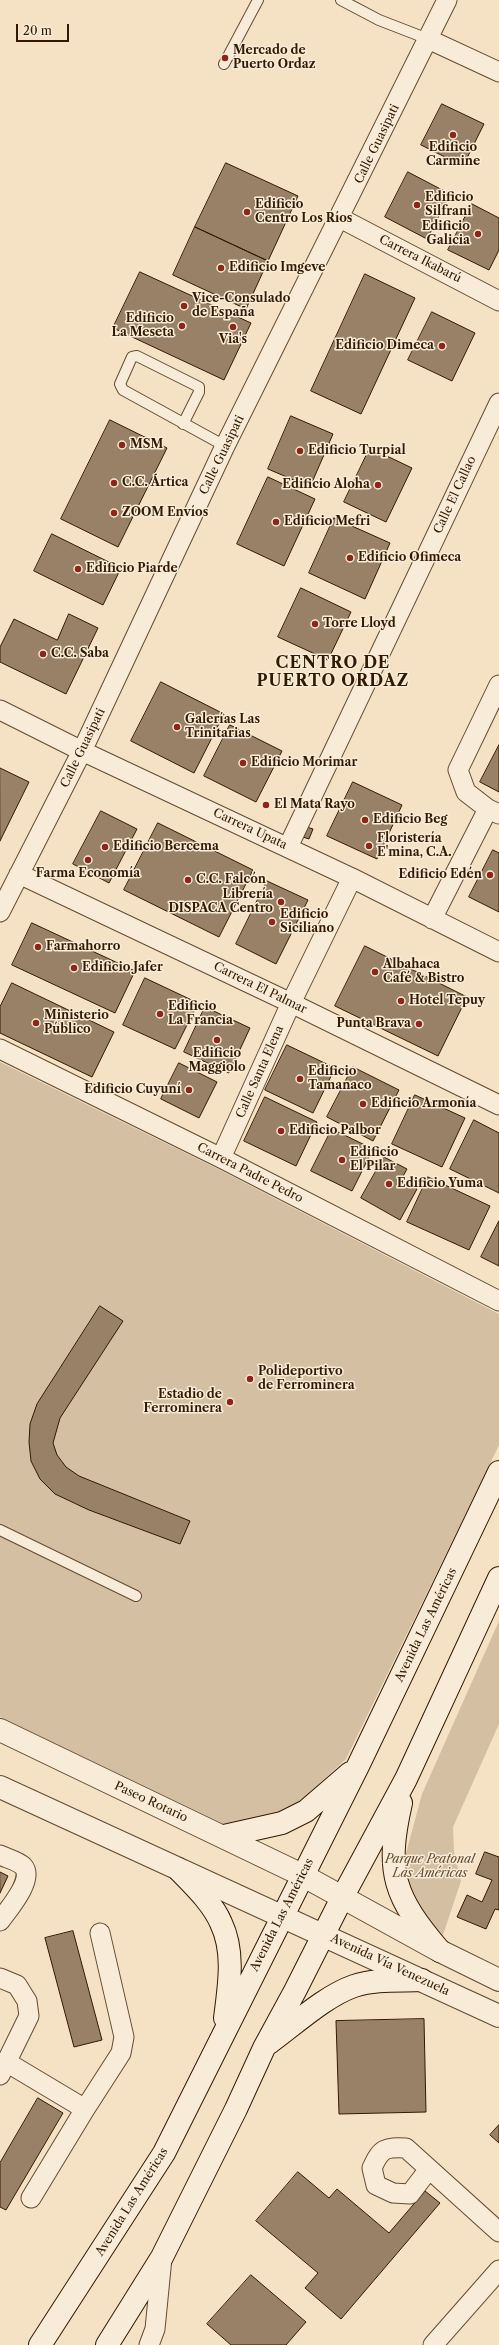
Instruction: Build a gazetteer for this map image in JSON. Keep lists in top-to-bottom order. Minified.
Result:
{"streets":{"main road":["Avenida Las Américas","Paseo Rotario","Avenida Vía Venezuela"],"street":["Calle Guasipati","Carrera Ikabarú","Calle El Callao","Carrera Upata","Carrera El Palmar","Calle Santa Elena","Carrera Padre Pedro"]},"crossings":[["Calle Guasipati","Carrera Ikabarú"],["Calle Guasipati","Carrera Upata"],["Calle Guasipati","Carrera El Palmar"],["Calle El Callao","Carrera Upata"],["Carrera Upata","Calle Santa Elena"],["Carrera El Palmar","Calle Santa Elena"],["Calle Santa Elena","Carrera Padre Pedro"],["Avenida Las Américas","Paseo Rotario"],["Avenida Las Américas","Avenida Vía Venezuela"]],"districts":["CENTRO DE PUERTO ORDAZ"],"parks":["Parque Peatonal Las Américas"],"places":["Mercado de Puerto Ordaz","Edificio Carmine","Edificio Silfrani","Edificio Centro Los Ríos","Edificio Galicia","Edificio Imgeve","Vice-Consulado de España","Edificio La Meseta","Via's","Edificio Dimeca","MSM","Edificio Turpial","C.C. Ártica","Edificio Aloha","ZOOM Envíos","Edificio Mefri","Edificio Ofimeca","Edificio Piarde","Torre Lloyd","C.C. Saba","Galerías Las Trinitarias","Edificio Morimar","El Mata Rayo","Edificio Beg","Floristería E'mina, C.A.","Edificio Bercema","Farma Economía","Edificio Edén","C.C. Falcón","Librería DISPACA Centro","Edificio Siciliano","Farmahorro","Edificio Jafer","Albahaca Café & Bistro","Hotel Tepuy","Edificio La Francia","Ministerio Público","Punta Brava","Edificio Maggiolo","Edificio Tamanaco","Edificio Cuyuní","Edificio Armonía","Edificio Palbor","Edificio El Pilar","Edificio Yuma","Polideportivo de Ferrominera","Estadio de Ferrominera"],"scale_bar":"20 m"}
